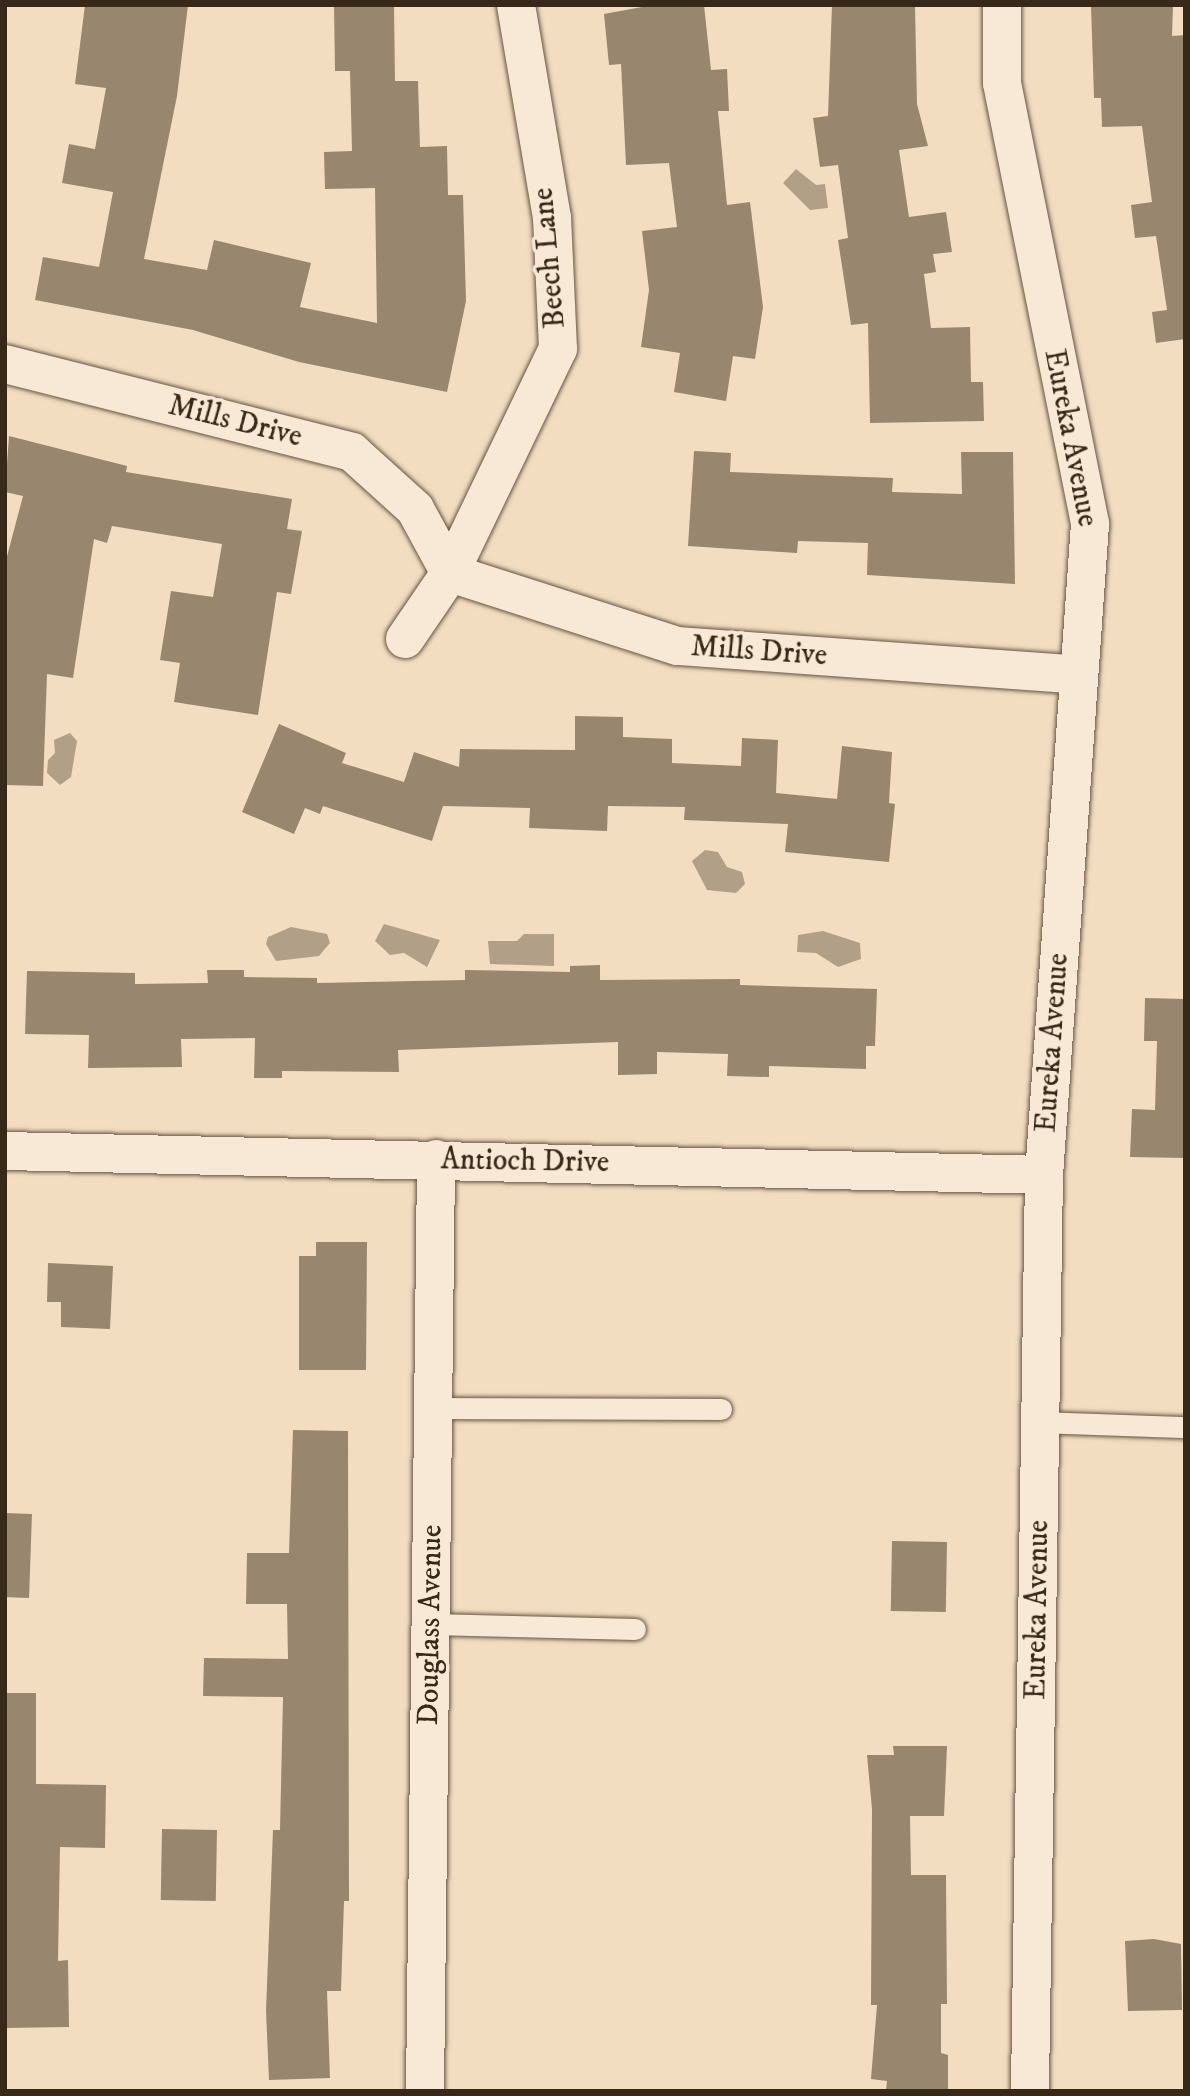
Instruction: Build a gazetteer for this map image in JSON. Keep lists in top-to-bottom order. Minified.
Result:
{"streets":{"street":["Beech Lane","Mills Drive","Eureka Avenue","Antioch Drive","Douglass Avenue"]},"crossings":[["Beech Lane","Mills Drive"],["Mills Drive","Eureka Avenue"],["Eureka Avenue","Antioch Drive"],["Antioch Drive","Douglass Avenue"]]}
